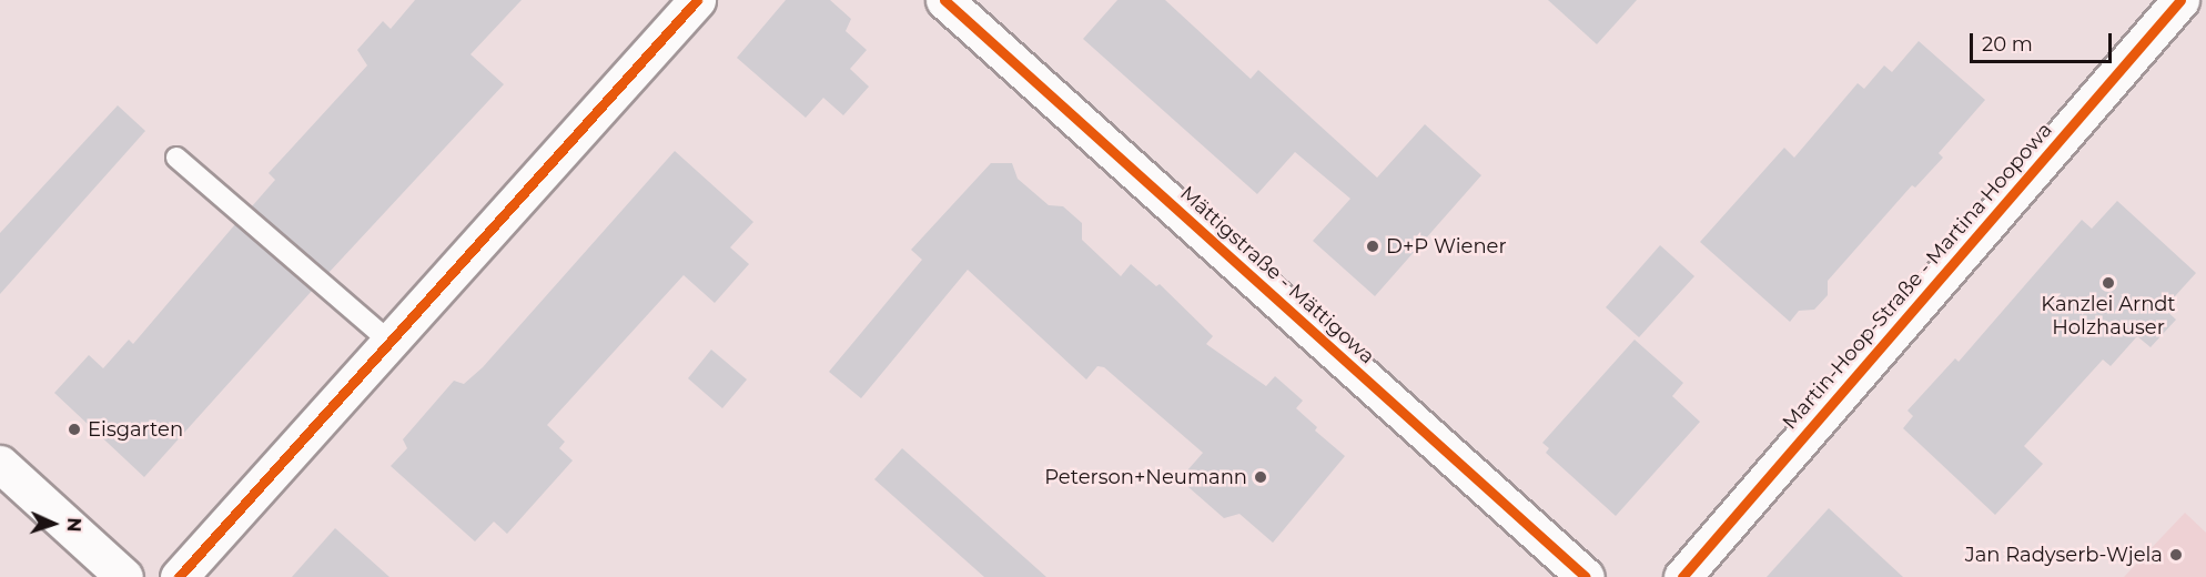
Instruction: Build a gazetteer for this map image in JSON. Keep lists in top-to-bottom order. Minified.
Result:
{"streets":{"street":["Mättigstraße - Mättigowa","Martin-Hoop-Straße - Martina Hoopowa"]},"places":["D+P Wiener","Kanzlei Arndt Holzhauser","Eisgarten","Peterson+Neumann","Jan Radyserb-Wjela"],"scale_bar":"20 m","north":"right"}
